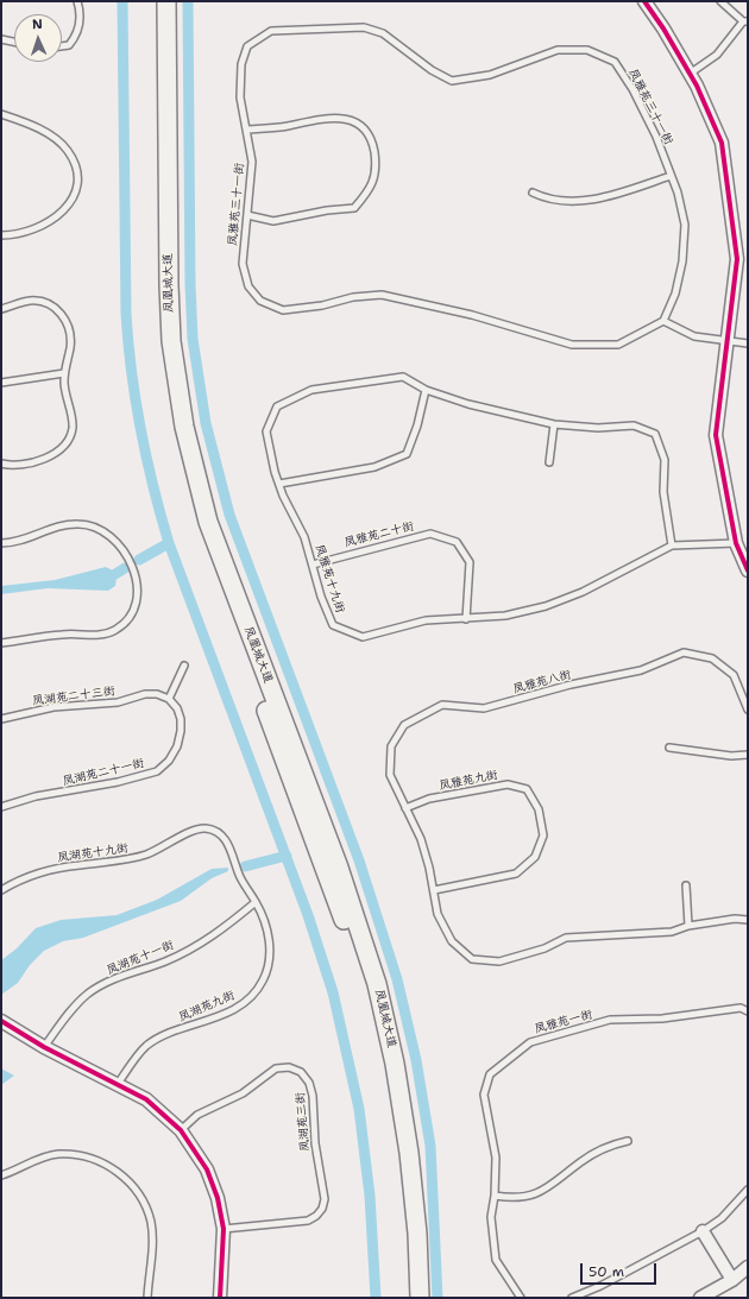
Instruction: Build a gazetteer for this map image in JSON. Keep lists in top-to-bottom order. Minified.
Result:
{"streets":{"main road":["凤凰城大道"],"lane":["凤雅苑三十一街","凤雅苑二十街","凤雅苑十九街","凤雅苑八街","凤湖苑二十三街","凤湖苑二十一街","凤雅苑九街","凤湖苑十九街","凤湖苑十一街","凤湖苑九街","凤雅苑一街","凤湖苑三街"]},"crossings":[["凤雅苑二十街","凤雅苑十九街"],["凤雅苑八街","凤雅苑九街"],["凤湖苑二十三街","凤湖苑二十一街"],["凤湖苑十九街","凤湖苑十一街"],["凤湖苑十九街","凤湖苑九街"],["凤湖苑十一街","凤湖苑九街"]],"scale_bar":"50 m","north":"top"}
